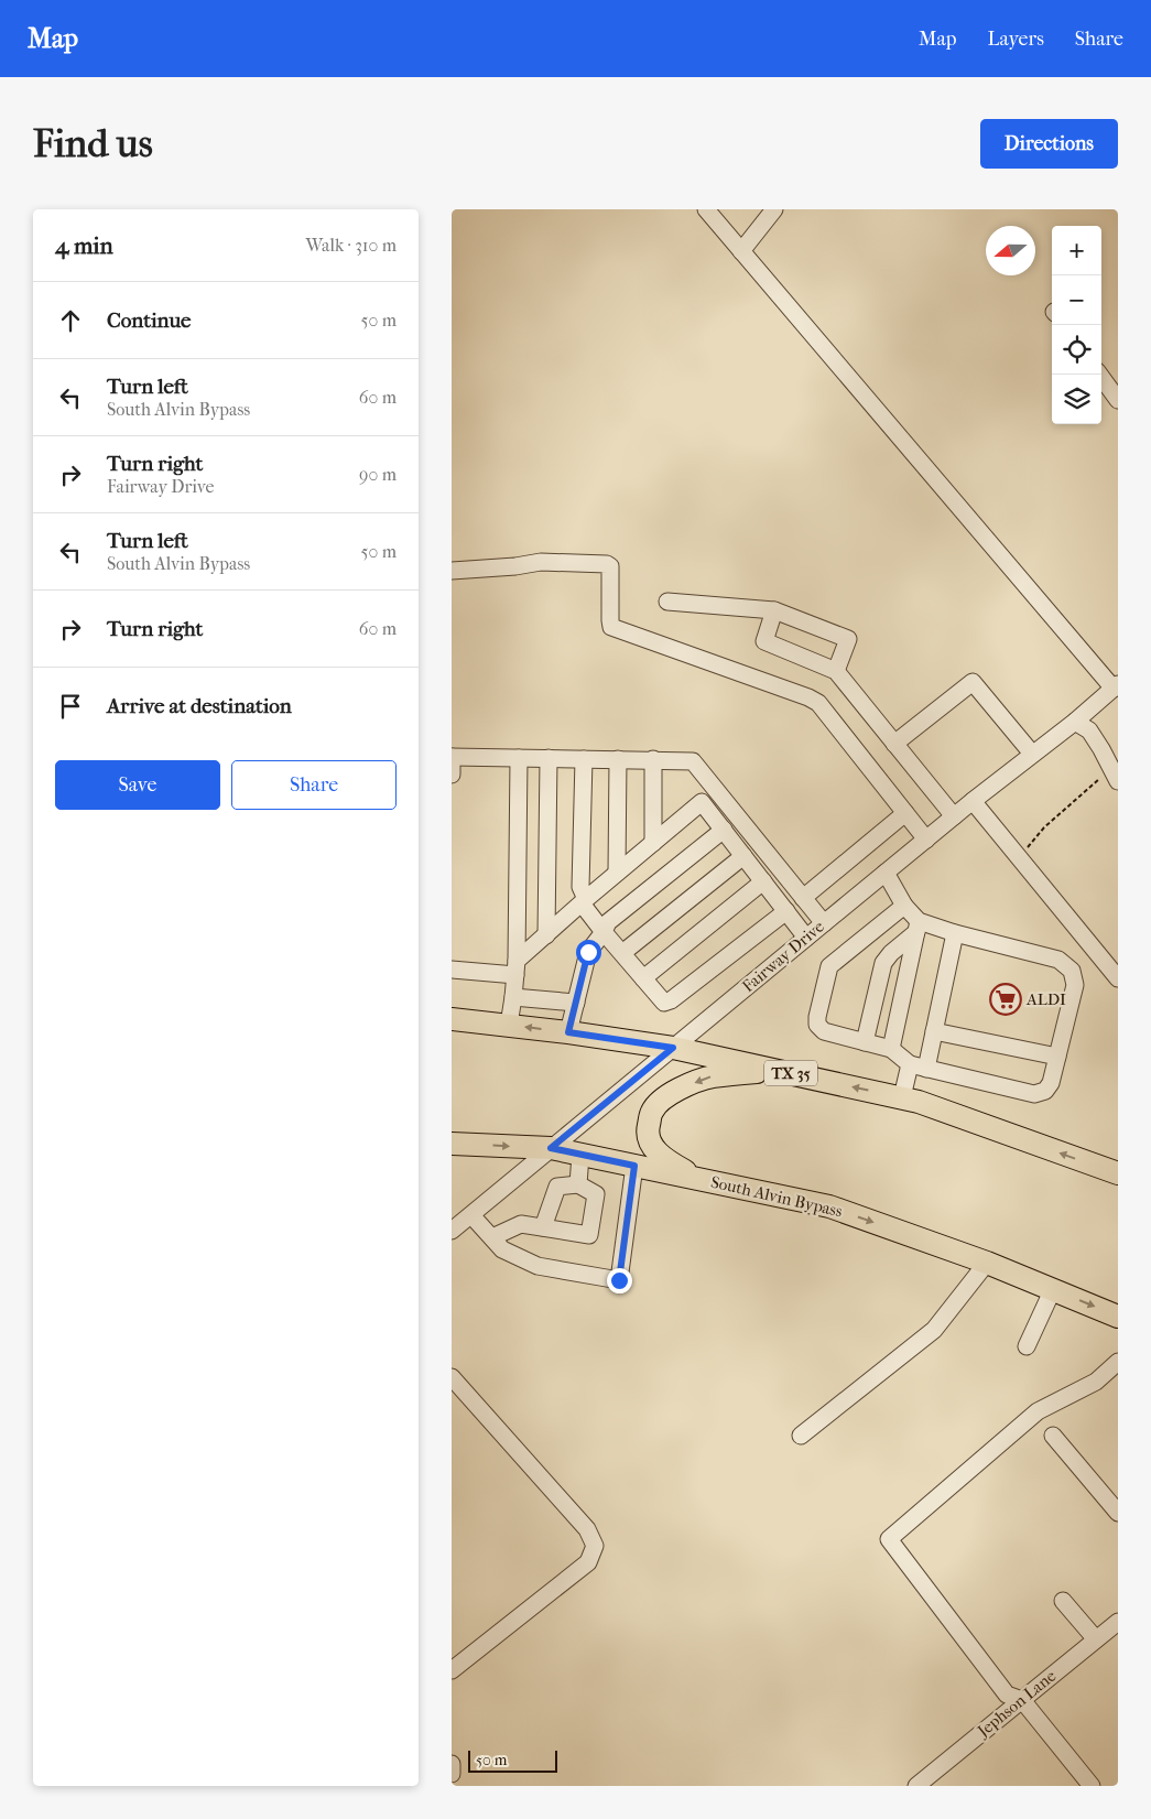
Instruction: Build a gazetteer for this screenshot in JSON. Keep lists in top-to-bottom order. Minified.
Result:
{"streets":{"main road":["TX 35","South Alvin Bypass"],"street":["Fairway Drive","Jephson Lane"]},"crossings":[["Fairway Drive","TX 35"],["Fairway Drive","South Alvin Bypass"]],"places":{"supermarket":["ALDI"]},"scale_bar":"50 m","north":"left","page":{"header":"Map","nav":["Map","Layers","Share"],"buttons":["Directions",["Save","Share"]],"title":"Find us","heading":["4 min","Walk · 310 m"],"map_buttons":["+","−"],"list":[["Continue","50 m"],["Turn left","South Alvin Bypass","60 m"],["Turn right","Fairway Drive","90 m"],["Turn left","South Alvin Bypass","50 m"],["Turn right","60 m"],"Arrive at destination"],"scale":"50 m"}}
